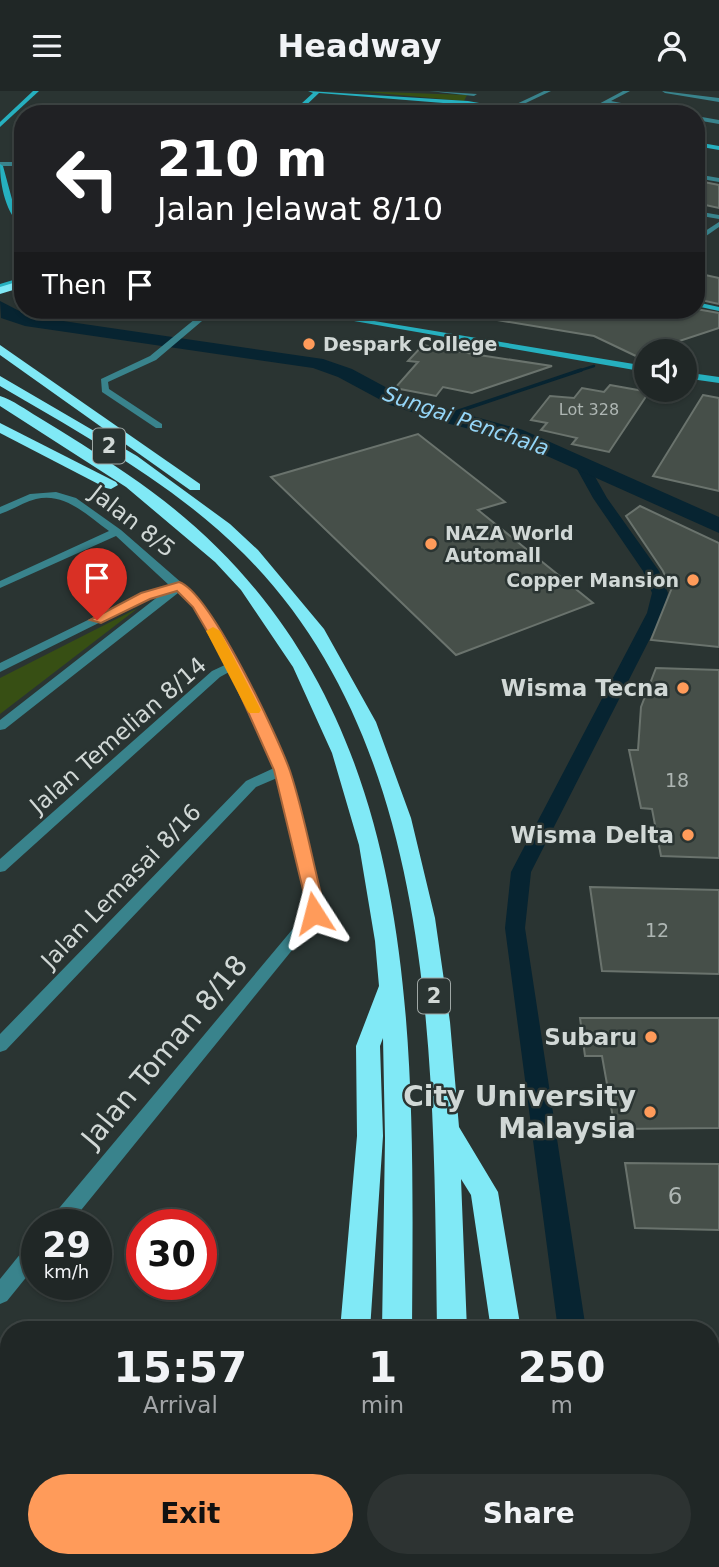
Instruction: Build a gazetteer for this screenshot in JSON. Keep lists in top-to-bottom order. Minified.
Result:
{"streets":{"highway":["2"],"street":["Jalan 8/5","Jalan Temelian 8/14","Jalan Lemasai 8/16","Jalan Toman 8/18"]},"crossings":[["Jalan 8/5","Jalan Temelian 8/14"],["Jalan 8/5","Jalan Lemasai 8/16"],["Jalan 8/5","Jalan Toman 8/18"]],"water":["Sungai Penchala"],"places":["Despark College","NAZA World Automall","Copper Mansion","Wisma Tecna","Wisma Delta","Subaru","City University Malaysia"],"house_numbers":["Lot 328","18","12","6"],"page":{"header":"Headway","turn":["210 m","Jalan Jelawat 8/10"],"then":"Then","speed":"29 km/h","limit":"30","eta":["15:57","Arrival","1","min","250","m"],"buttons":["Exit","Share"]}}
